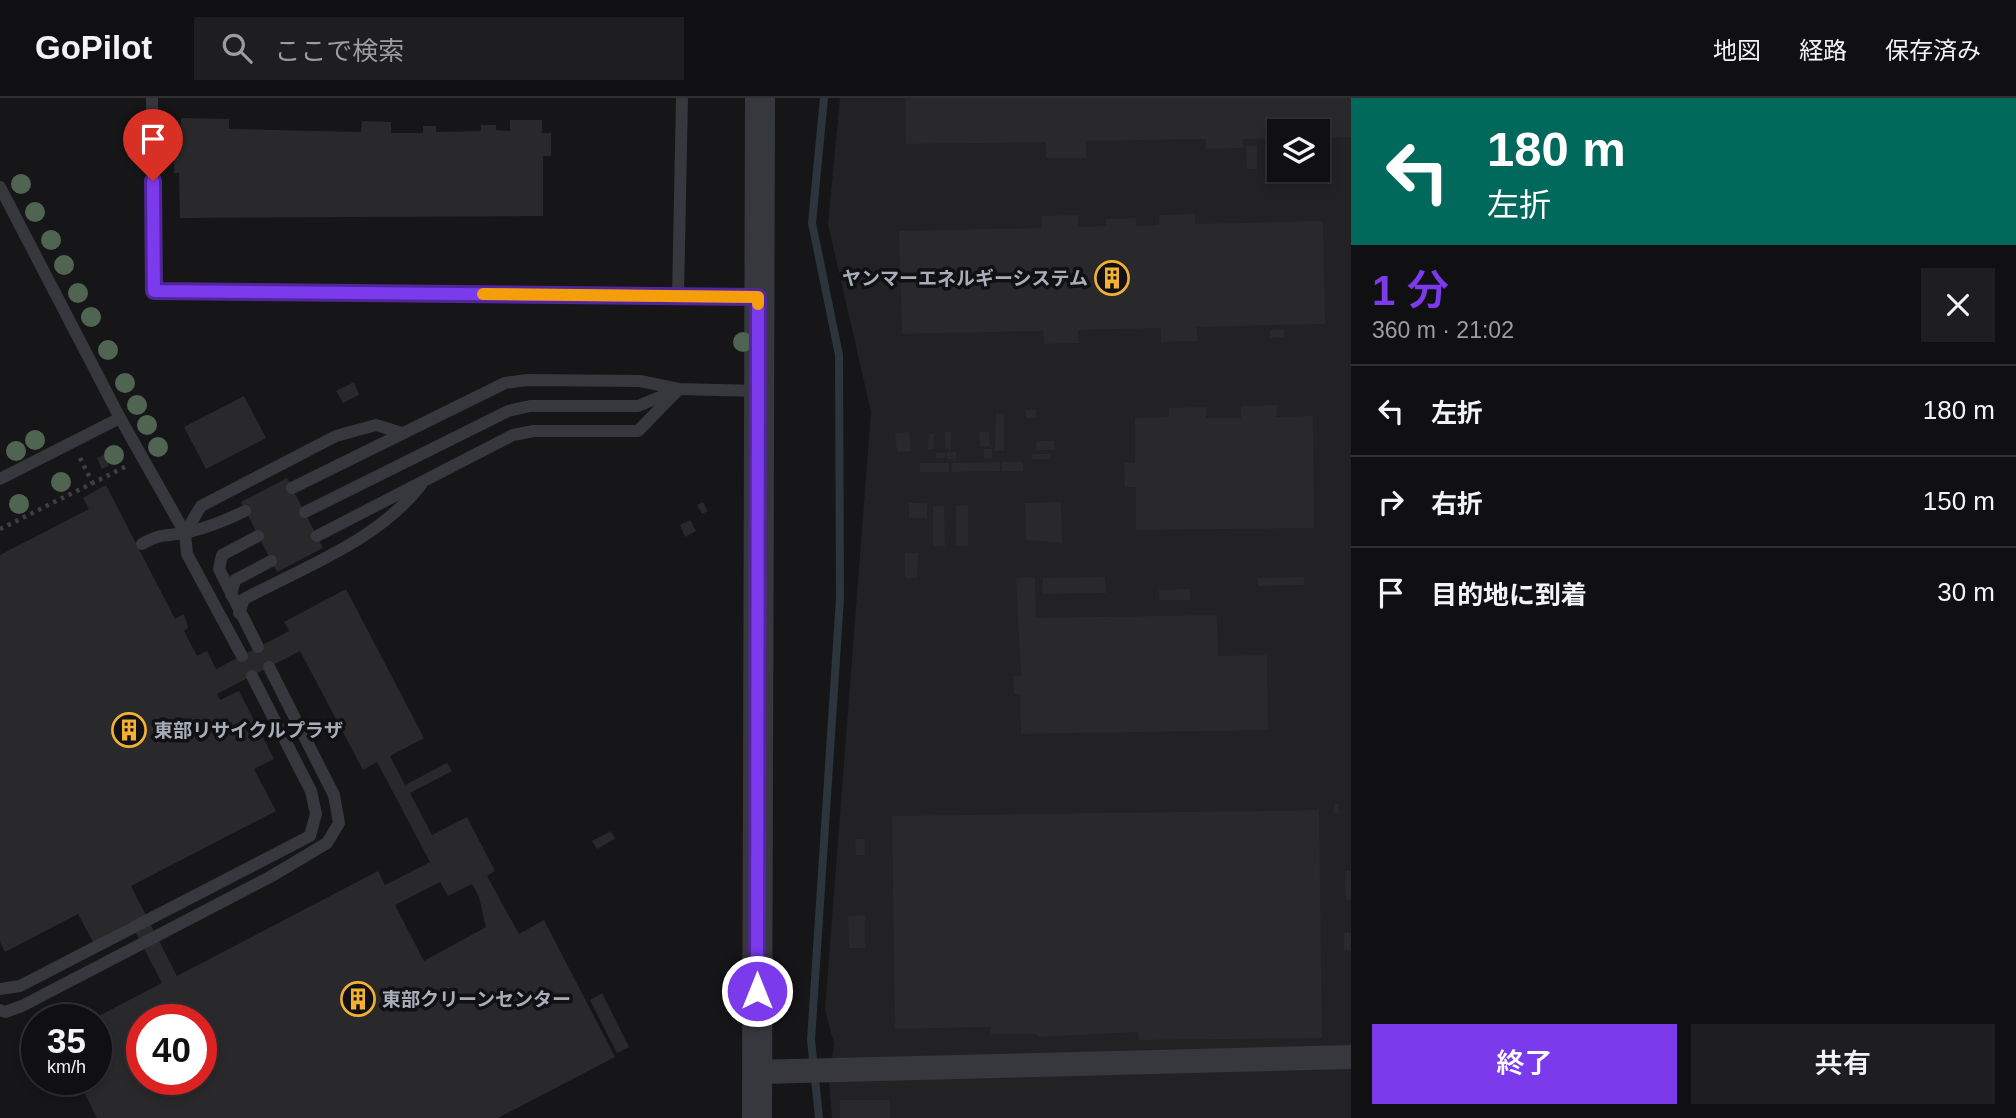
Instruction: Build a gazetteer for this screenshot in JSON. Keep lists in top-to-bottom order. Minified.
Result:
{"places":{"building":["ヤンマーエネルギーシステム","東部リサイクルプラザ","東部クリーンセンター"]},"page":{"header":"GoPilot","search":"ここで検索","nav":["地図","経路","保存済み"],"turn":["180 m","左折"],"heading":["1 分","360 m · 21:02"],"list":[{"name":"左折","value":"180 m"},{"name":"右折","value":"150 m"},{"name":"目的地に到着","value":"30 m"}],"speed":"35 km/h","limit":"40","buttons":["終了","共有"]}}
